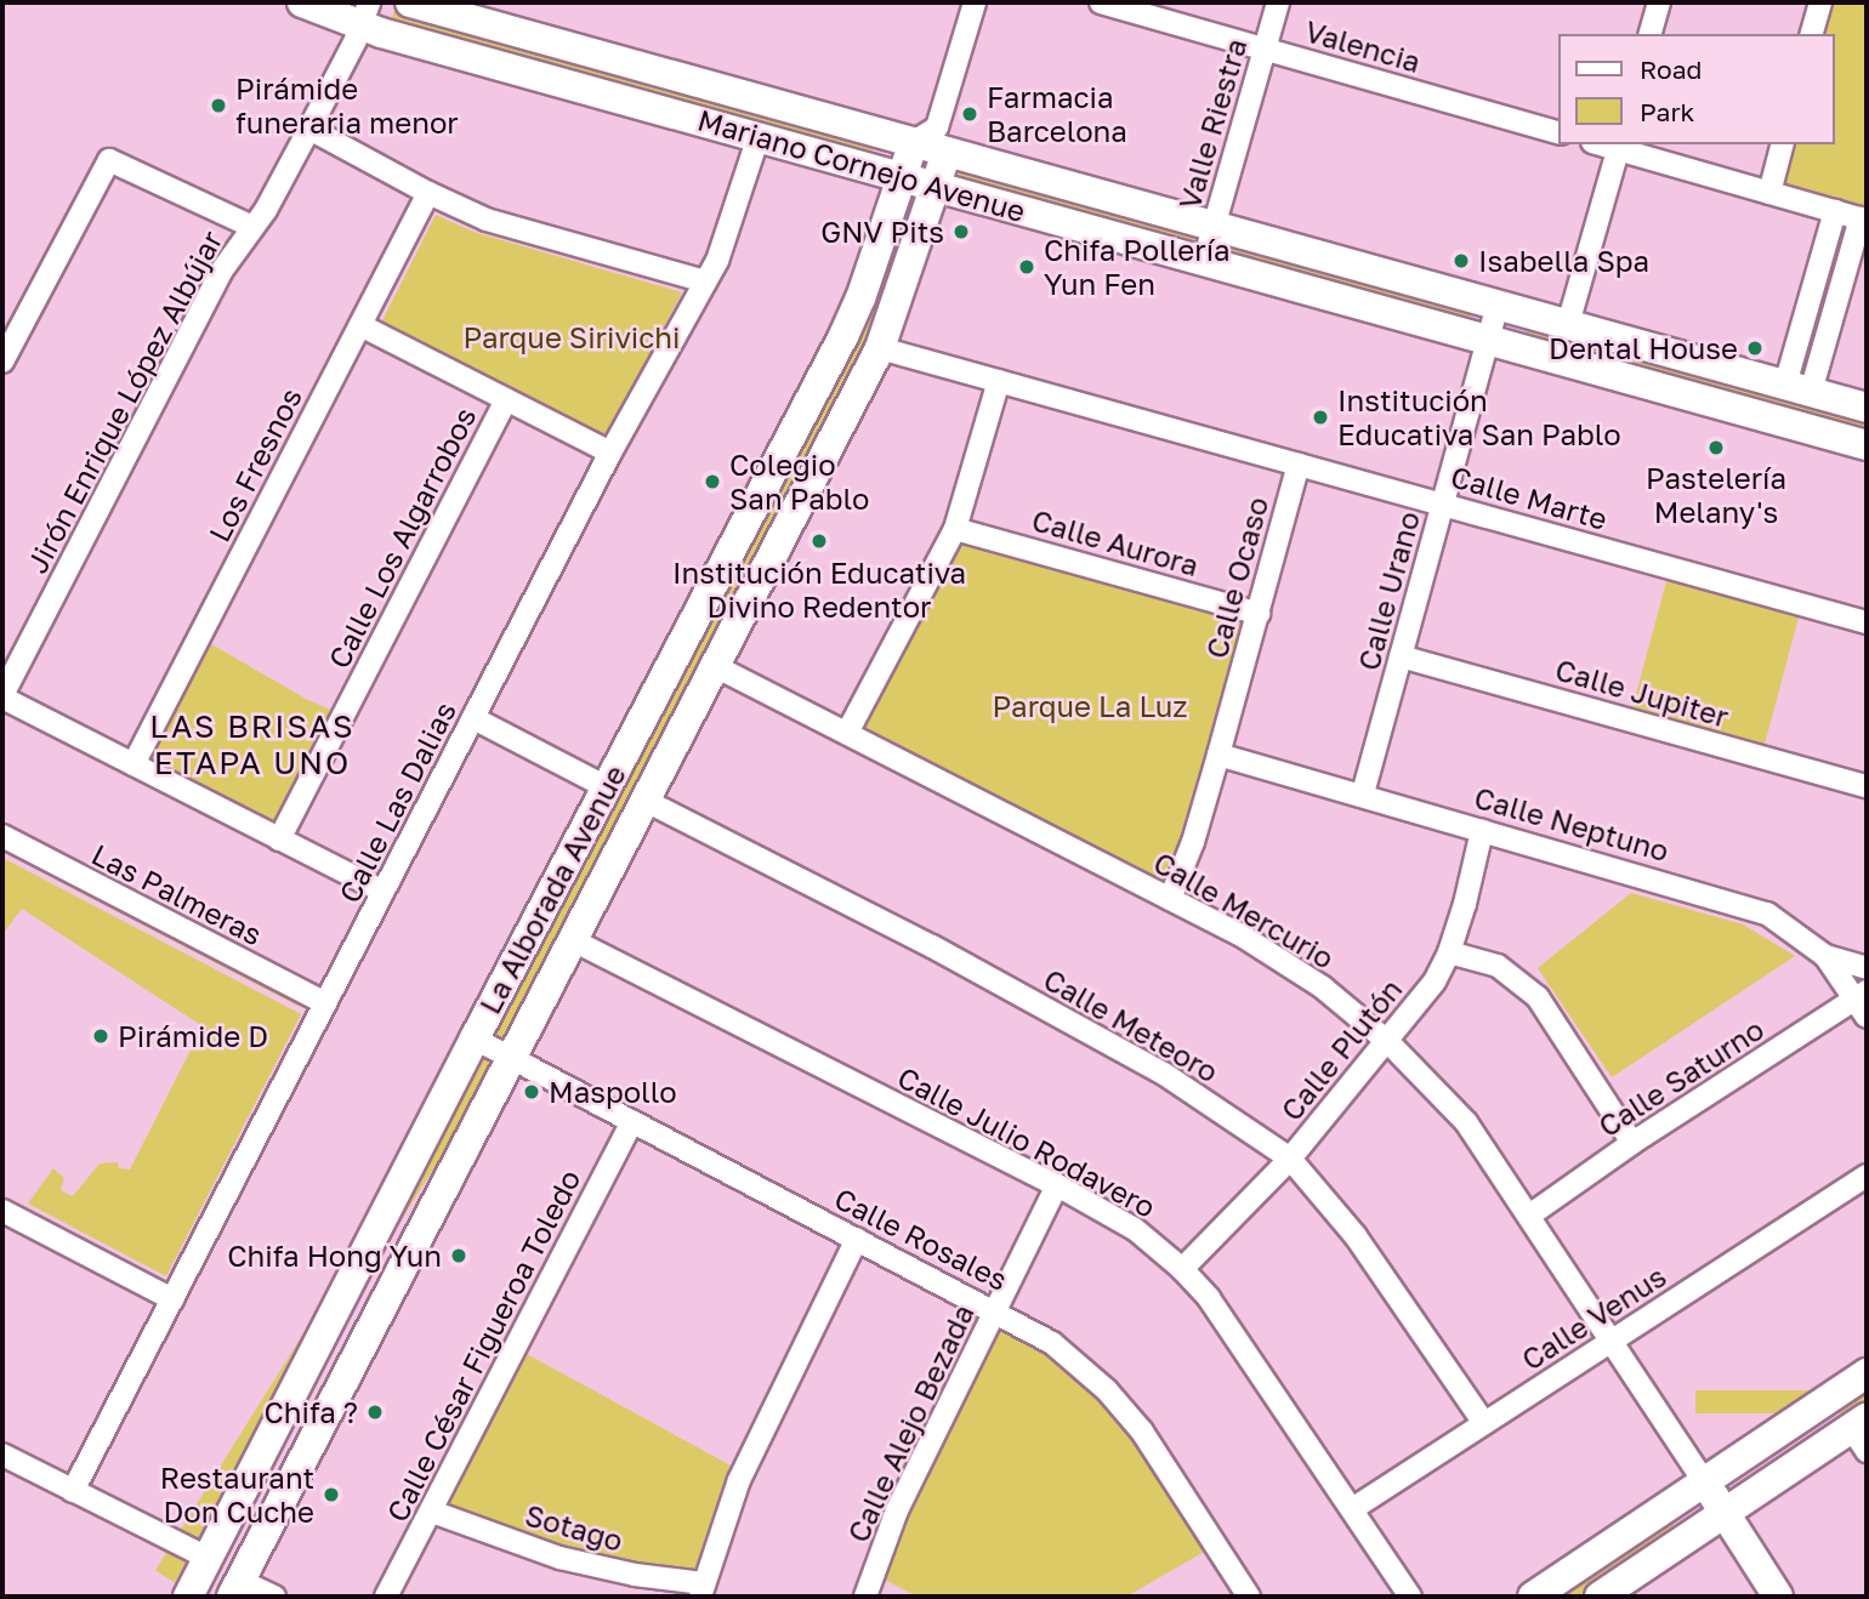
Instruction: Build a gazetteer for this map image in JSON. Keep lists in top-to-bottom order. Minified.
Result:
{"streets":{"main road":["Mariano Cornejo Avenue","La Alborada Avenue"],"street":["Valencia","Valle Riestra","Jirón Enrique López Albújar","Los Fresnos","Calle Marte","Calle Los Algarrobos","Calle Aurora","Calle Ocaso","Calle Urano","Calle Jupiter","Calle Las Dalias","Calle Neptuno","Las Palmeras","Calle Mercurio","Calle Meteoro","Calle Plutón","Calle Saturno","Calle Julio Rodavero","Calle Rosales","Calle Venus","Calle César Figueroa Toledo","Calle Alejo Bezada","Sotago"]},"crossings":[["Valencia","Valle Riestra"],["Valle Riestra","Mariano Cornejo Avenue"],["Mariano Cornejo Avenue","Jirón Enrique López Albújar"],["Mariano Cornejo Avenue","Calle Urano"],["Mariano Cornejo Avenue","Calle Las Dalias"],["Mariano Cornejo Avenue","La Alborada Avenue"],["Calle Marte","Calle Ocaso"],["Calle Marte","Calle Urano"],["Calle Marte","La Alborada Avenue"],["Calle Aurora","Calle Ocaso"],["Calle Ocaso","Calle Neptuno"],["Calle Ocaso","Calle Mercurio"],["Calle Urano","Calle Jupiter"],["Calle Urano","Calle Neptuno"],["Calle Las Dalias","Las Palmeras"],["Calle Neptuno","Calle Plutón"],["Calle Neptuno","Calle Saturno"],["La Alborada Avenue","Calle Mercurio"],["La Alborada Avenue","Calle Meteoro"],["La Alborada Avenue","Calle Julio Rodavero"],["La Alborada Avenue","Calle Rosales"],["Calle Mercurio","Calle Plutón"],["Calle Mercurio","Calle Saturno"],["Calle Mercurio","Calle Venus"],["Calle Meteoro","Calle Plutón"],["Calle Meteoro","Calle Venus"],["Calle Plutón","Calle Julio Rodavero"],["Calle Julio Rodavero","Calle Venus"],["Calle Julio Rodavero","Calle Alejo Bezada"],["Calle Rosales","Calle César Figueroa Toledo"],["Calle Rosales","Calle Alejo Bezada"],["Calle César Figueroa Toledo","Sotago"]],"districts":["LAS BRISAS ETAPA UNO"],"parks":["Parque Sirivichi","Parque La Luz"],"places":["Pirámide funeraria menor","Farmacia Barcelona","GNV Pits","Isabella Spa","Chifa Pollería Yun Fen","Dental House","Institución Educativa San Pablo","Pastelería Melany's","Colegio San Pablo","Institución Educativa Divino Redentor","Pirámide D","Maspollo","Chifa Hong Yun","Chifa ?","Restaurant Don Cuche"],"legend":["Road","Park"]}
